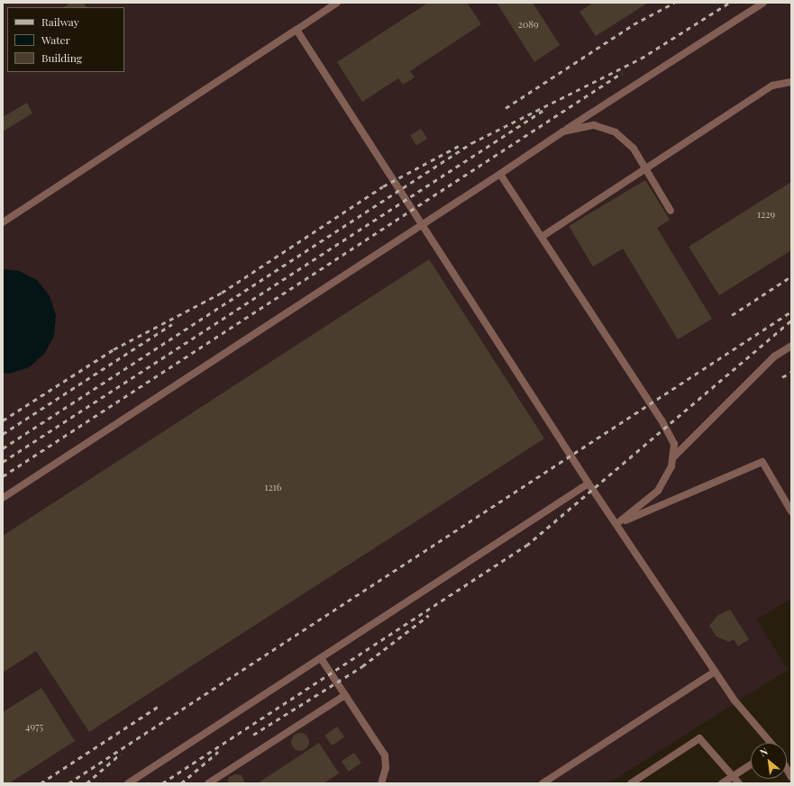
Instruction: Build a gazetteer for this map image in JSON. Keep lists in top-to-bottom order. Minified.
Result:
{"house_numbers":["2089","1229","1216","4975"],"legend":["Railway","Water","Building"],"north":"top left"}
